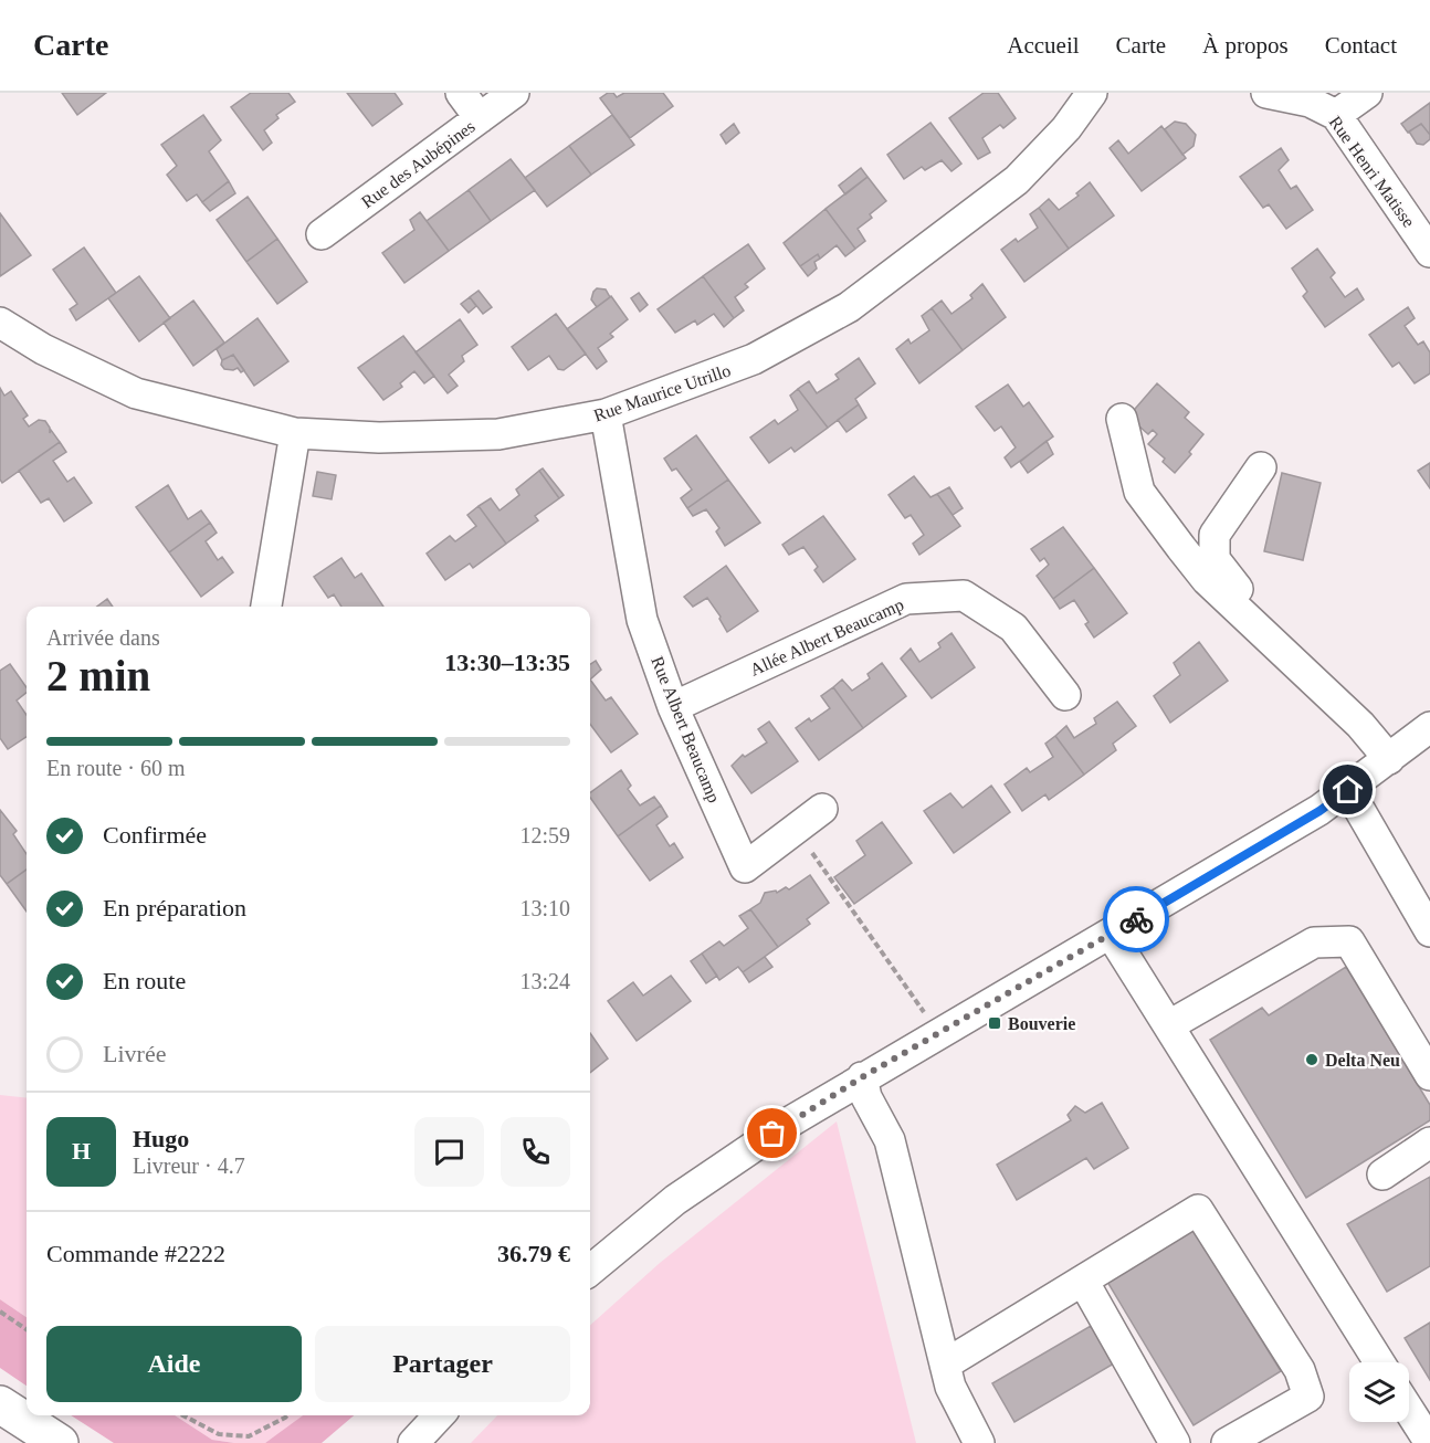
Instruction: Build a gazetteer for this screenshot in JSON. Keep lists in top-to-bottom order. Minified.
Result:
{"streets":{"street":["Rue des Aubépines","Rue Henri Matisse","Rue Maurice Utrillo","Allée Albert Beaucamp","Rue Albert Beaucamp"]},"crossings":[["Rue Maurice Utrillo","Rue Albert Beaucamp"],["Allée Albert Beaucamp","Rue Albert Beaucamp"]],"places":{"transit":["Bouverie"],"other":["Delta Neu"]},"page":{"header":"Carte","nav":["Accueil","Carte","À propos","Contact"],"heading":["2 min","Arrivée dans","13:30–13:35"],"panel":["Hugo","Livreur · 4.7","Commande #2222","36.79 €"],"bar":"En route · 60 m","list":[["Confirmée","12:59"],["En préparation","13:10"],["En route","13:24"],"Livrée"],"round":"H","buttons":["Aide","Partager"]}}
